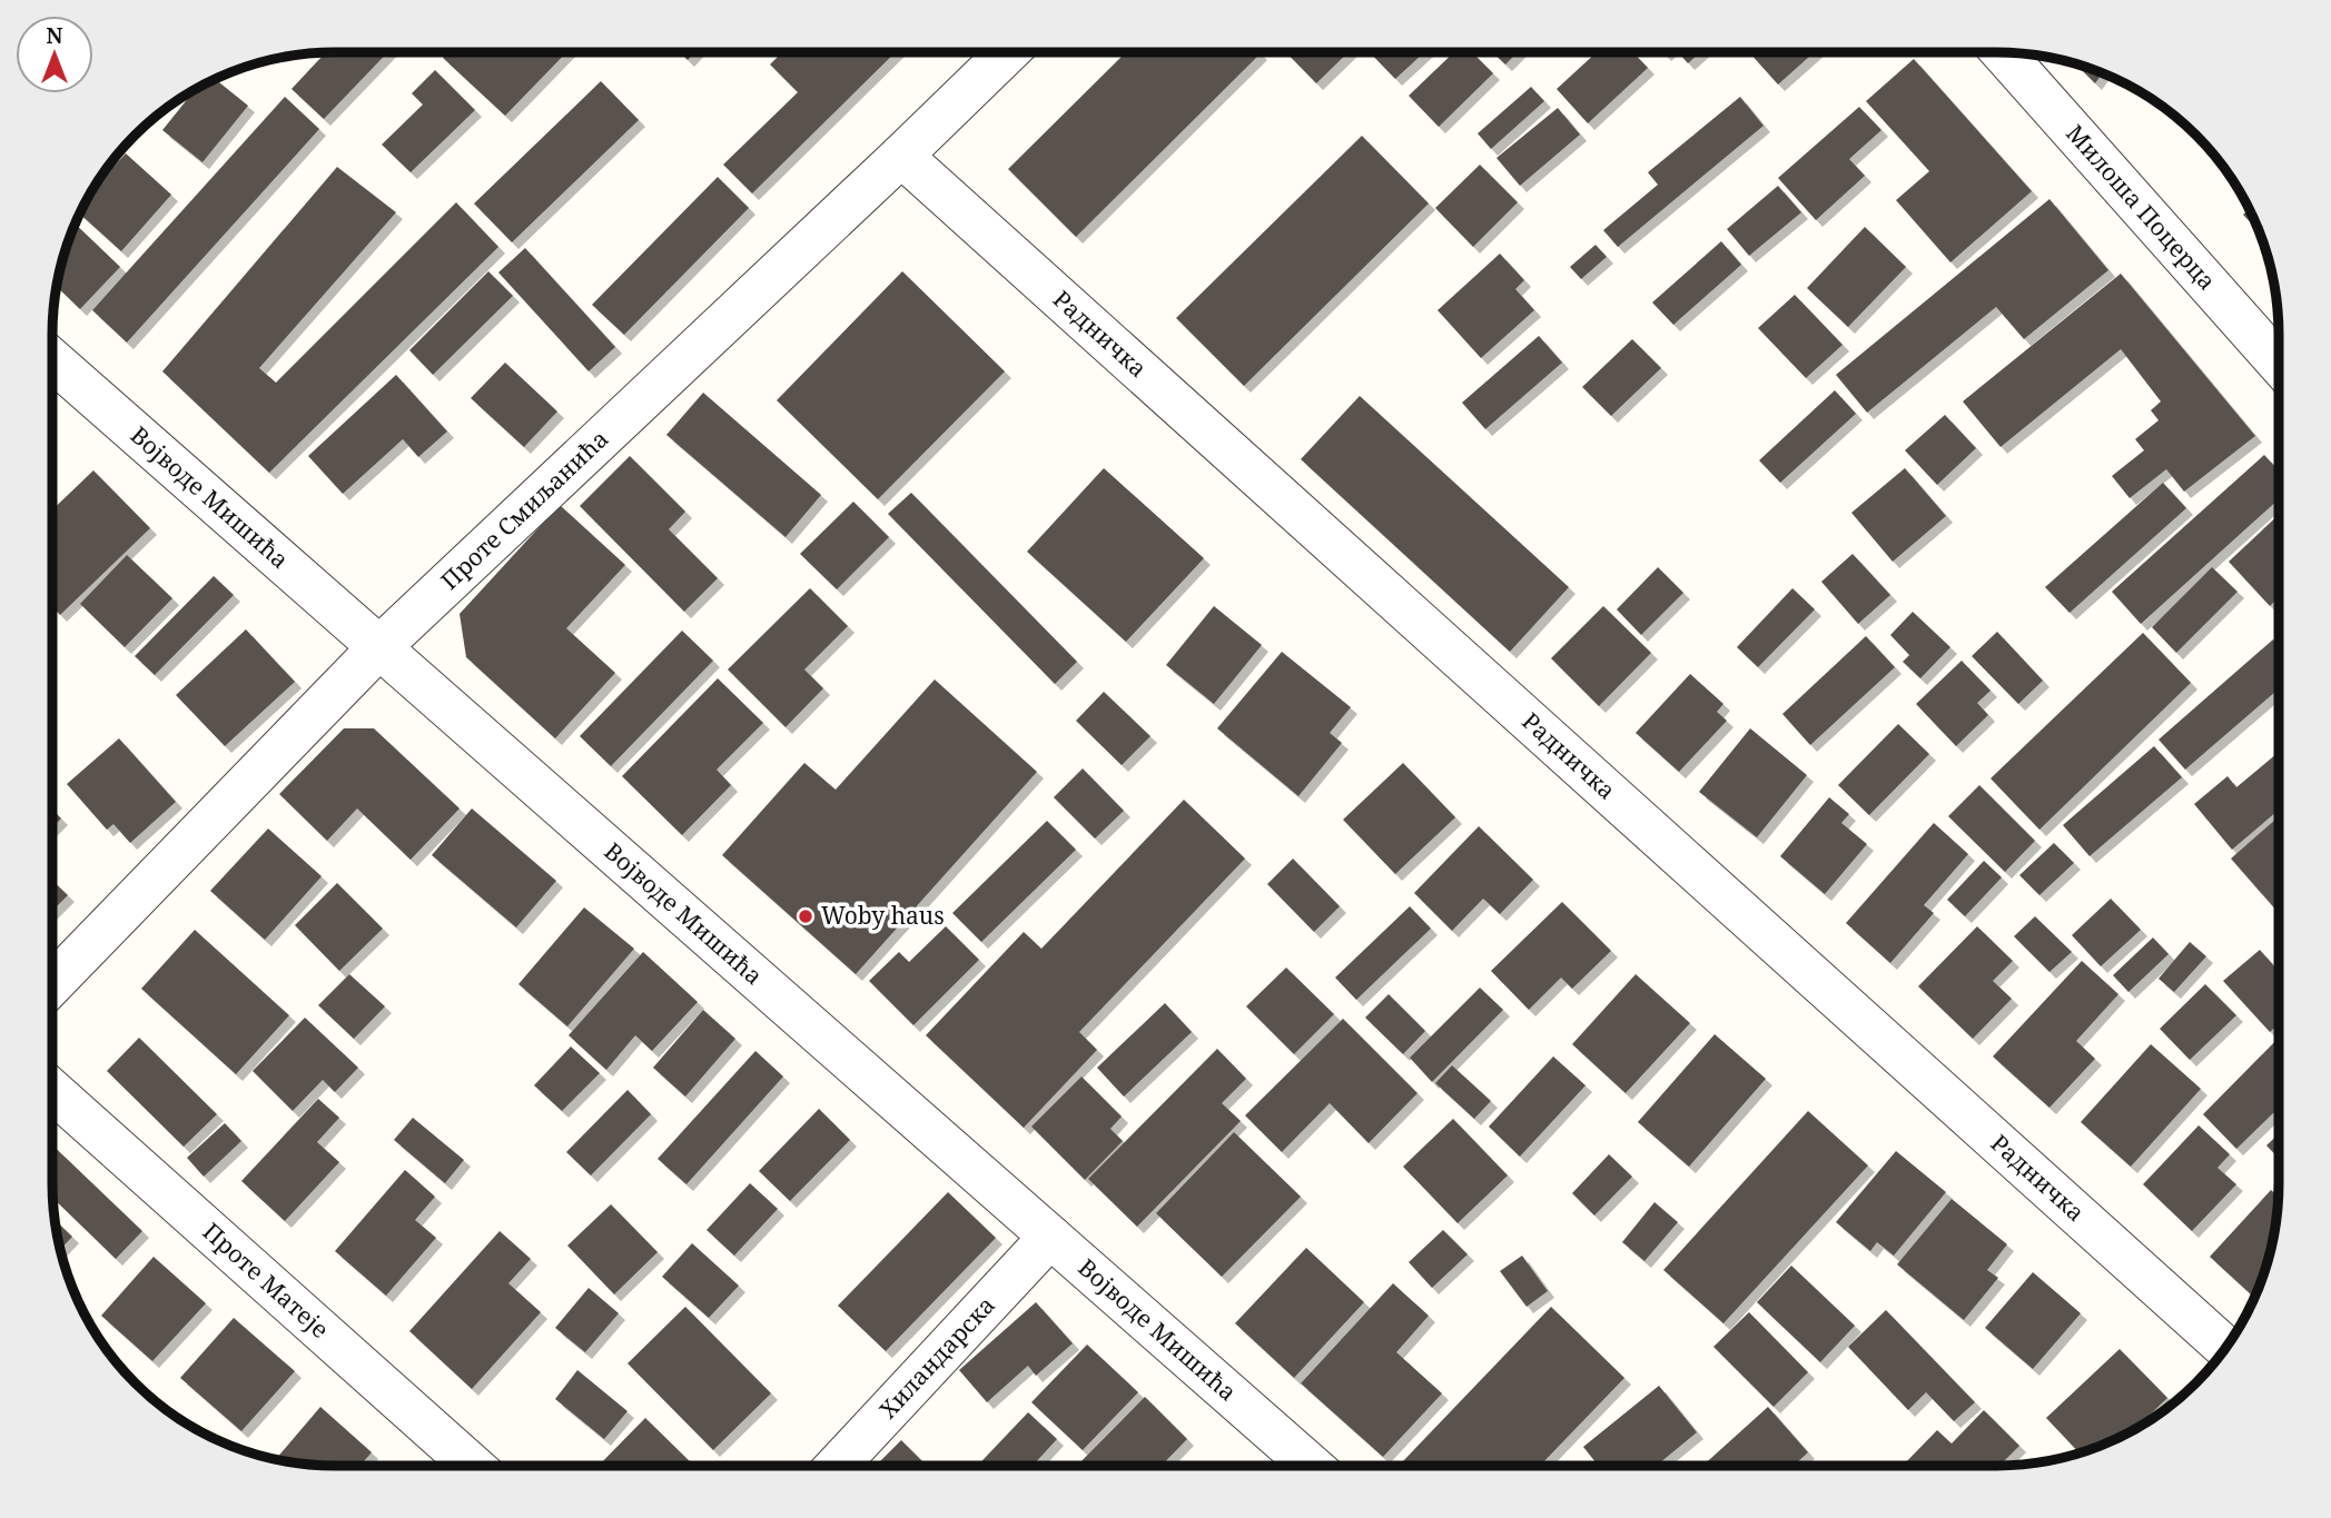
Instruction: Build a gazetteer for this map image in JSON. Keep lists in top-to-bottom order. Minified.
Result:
{"streets":{"street":["Милоша Поцерца","Радничка","Војводе Мишића","Проте Смиљанића","Проте Матеје","Хиландарска"]},"crossings":[["Радничка","Проте Смиљанића"],["Војводе Мишића","Проте Смиљанића"],["Војводе Мишића","Хиландарска"]],"places":["Woby haus"],"north":"top"}
